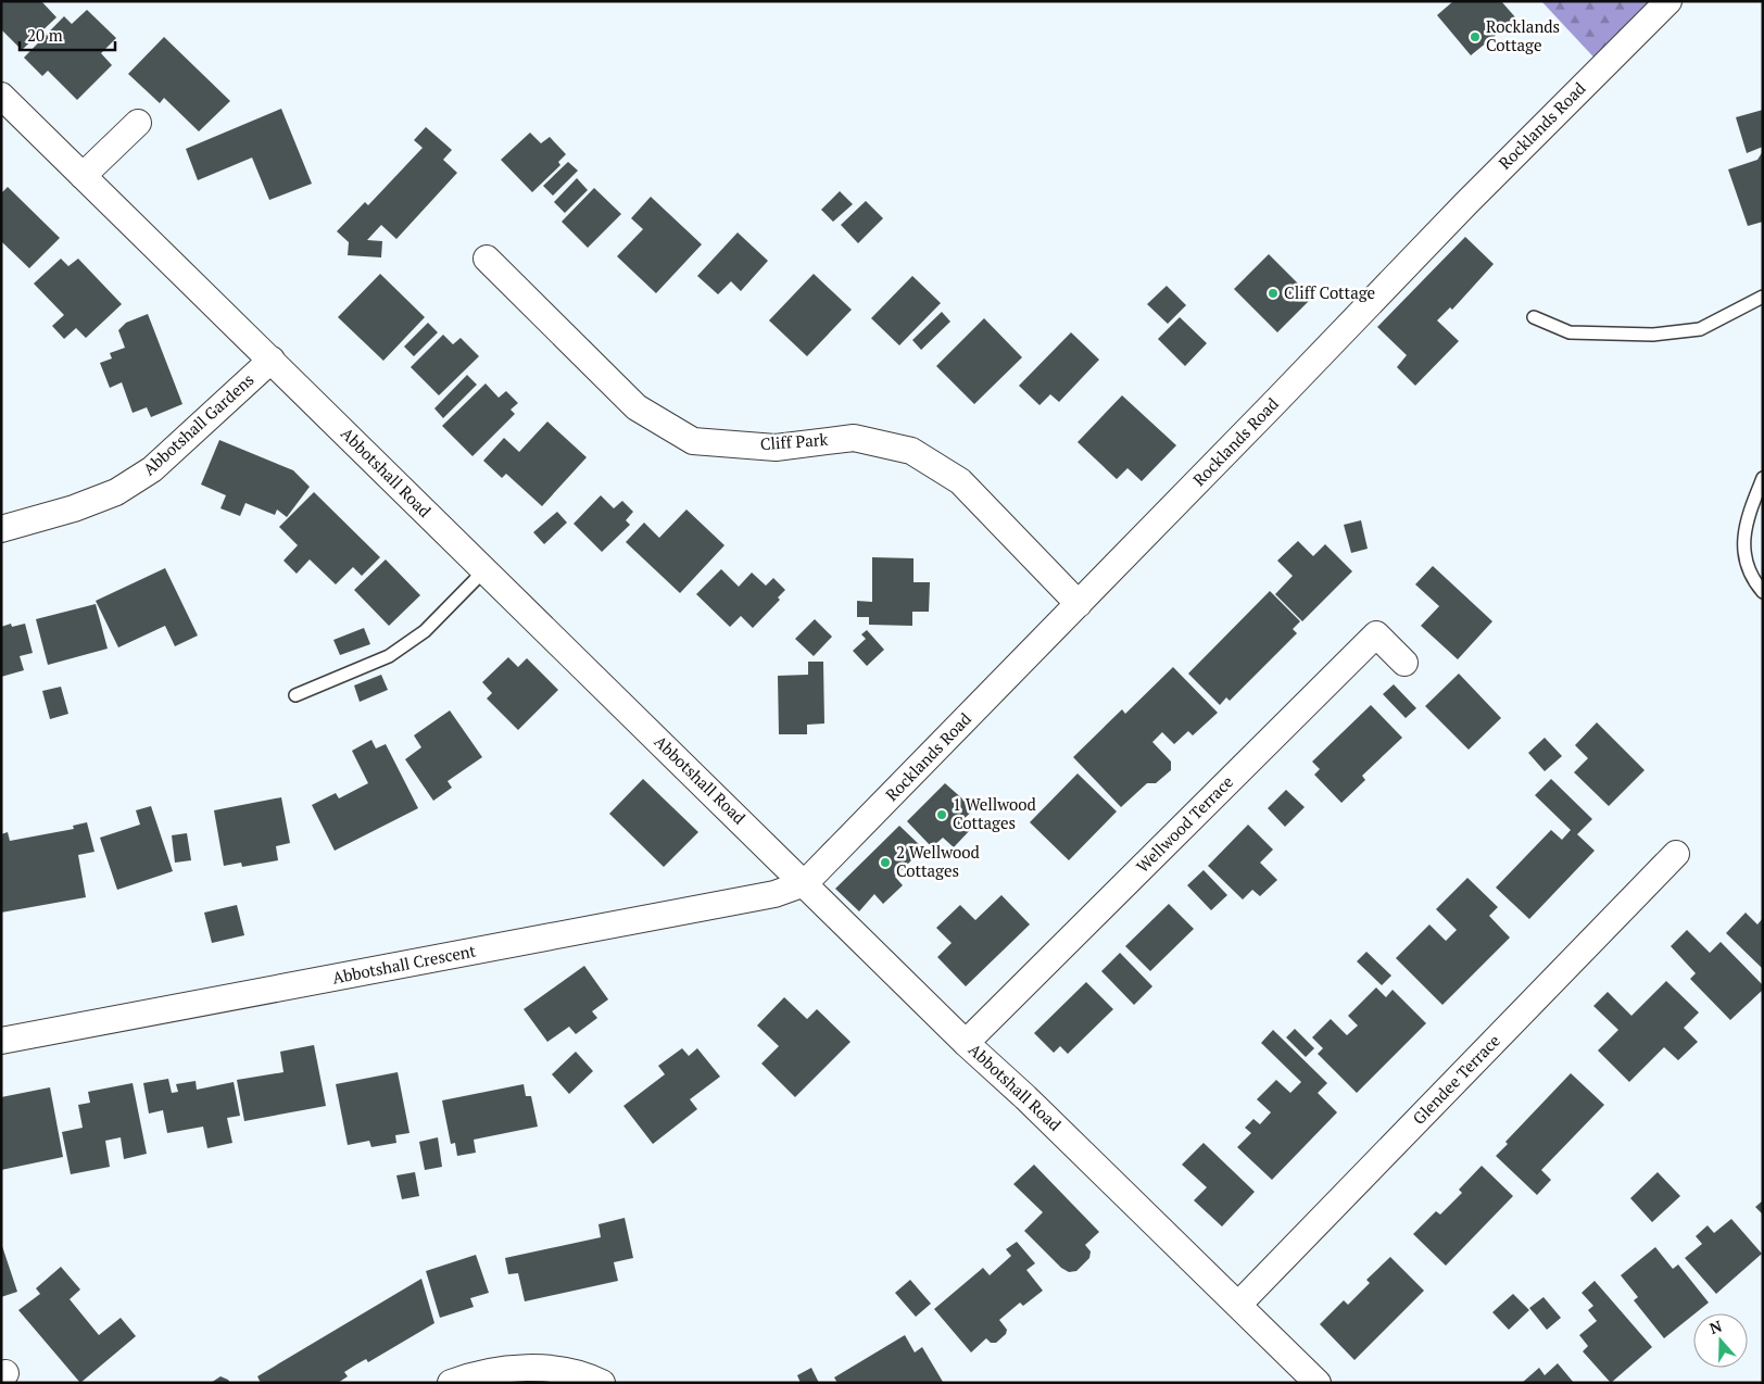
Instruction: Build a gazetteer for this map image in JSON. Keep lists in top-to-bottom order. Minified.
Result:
{"streets":{"street":["Rocklands Road","Abbotshall Gardens","Cliff Park","Abbotshall Road","Wellwood Terrace","Abbotshall Crescent","Glendee Terrace"]},"crossings":[["Rocklands Road","Cliff Park"],["Rocklands Road","Abbotshall Road"],["Rocklands Road","Abbotshall Crescent"],["Abbotshall Gardens","Abbotshall Road"],["Abbotshall Road","Wellwood Terrace"],["Abbotshall Road","Abbotshall Crescent"],["Abbotshall Road","Glendee Terrace"]],"places":["Rocklands Cottage","Cliff Cottage","1 Wellwood Cottages","2 Wellwood Cottages"],"scale_bar":"20 m","north":"top"}
